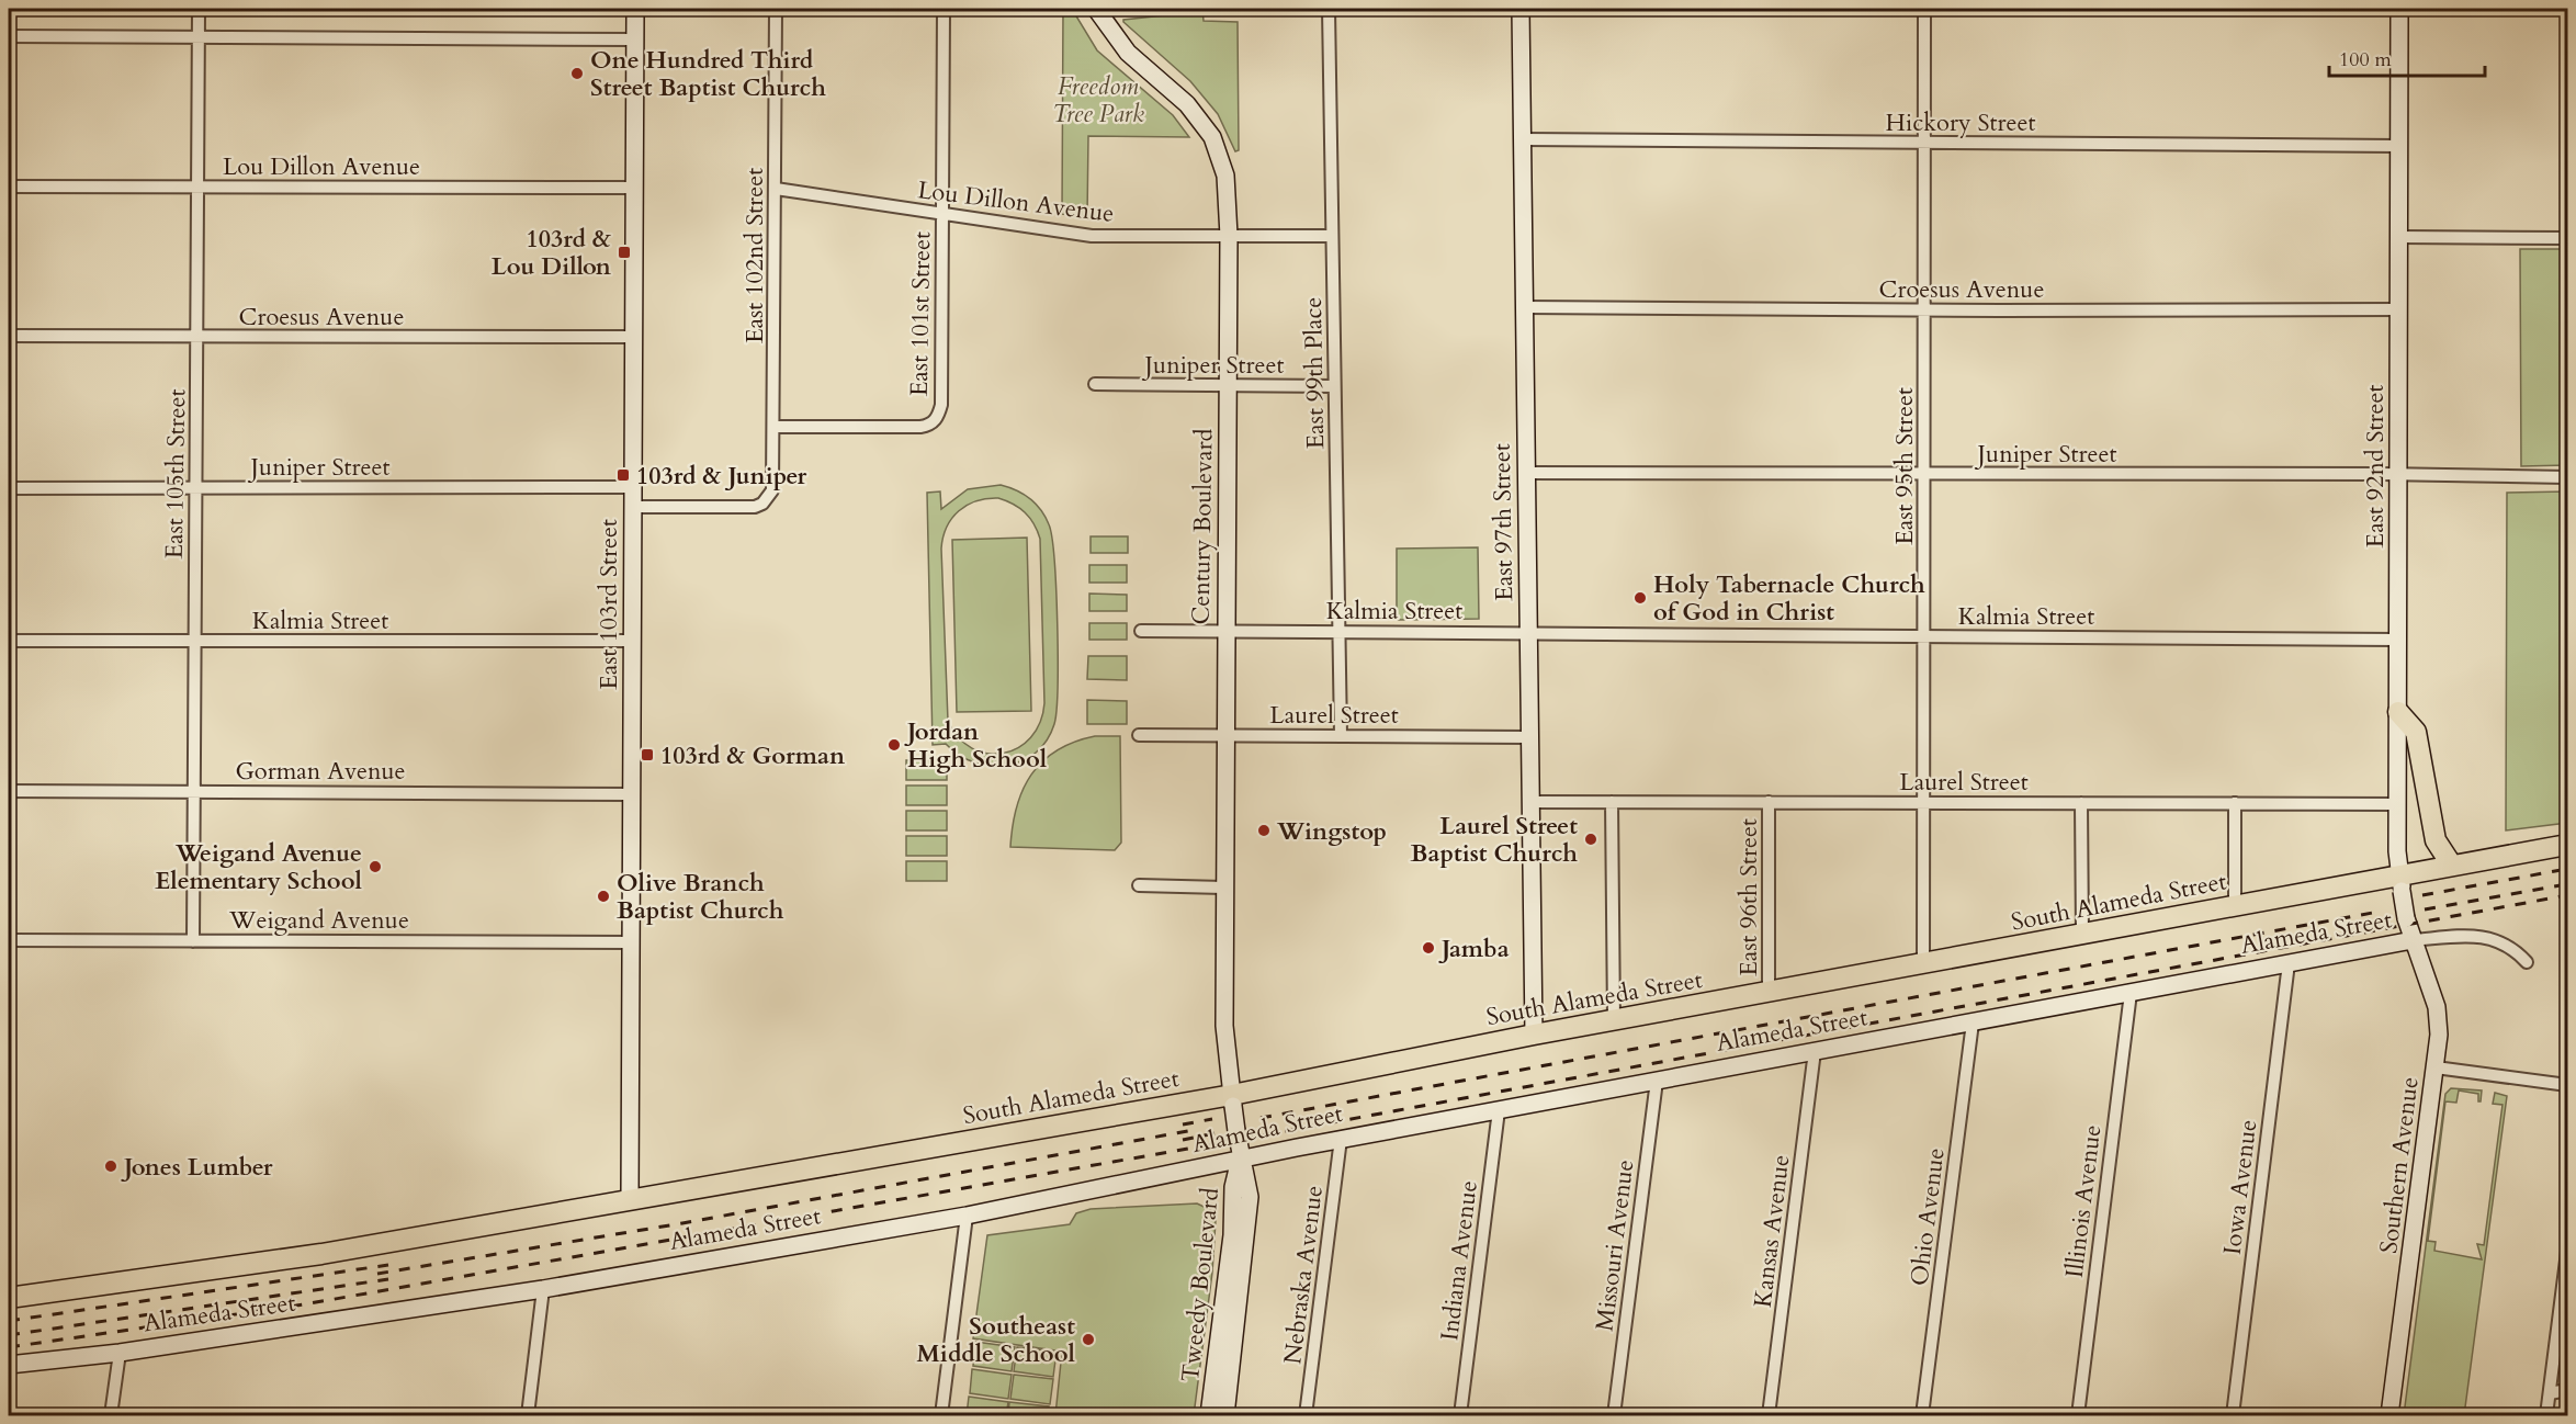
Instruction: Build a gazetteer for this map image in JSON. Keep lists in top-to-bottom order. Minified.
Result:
{"streets":{"main road":["South Alameda Street","Alameda Street"],"street":["Hickory Street","Lou Dillon Avenue","East 102nd Street","Croesus Avenue","East 101st Street","Juniper Street","East 99th Place","East 95th Street","East 92nd Street","East 105th Street","East 97th Street","Century Boulevard","East 103rd Street","Kalmia Street","Laurel Street","Gorman Avenue","East 96th Street","Weigand Avenue","Southern Avenue","Iowa Avenue","Illinois Avenue","Ohio Avenue","Kansas Avenue","Missouri Avenue","Indiana Avenue","Nebraska Avenue","Tweedy Boulevard"]},"crossings":[["Hickory Street","East 95th Street"],["Hickory Street","East 92nd Street"],["Hickory Street","East 97th Street"],["Lou Dillon Avenue","East 102nd Street"],["Lou Dillon Avenue","East 101st Street"],["Lou Dillon Avenue","East 99th Place"],["Lou Dillon Avenue","East 105th Street"],["Lou Dillon Avenue","Century Boulevard"],["Lou Dillon Avenue","East 103rd Street"],["East 102nd Street","East 101st Street"],["East 102nd Street","East 103rd Street"],["Croesus Avenue","East 95th Street"],["Croesus Avenue","East 92nd Street"],["Croesus Avenue","East 105th Street"],["Croesus Avenue","East 97th Street"],["Croesus Avenue","East 103rd Street"],["Juniper Street","East 99th Place"],["Juniper Street","East 95th Street"],["Juniper Street","East 92nd Street"],["Juniper Street","East 105th Street"],["Juniper Street","East 97th Street"],["Juniper Street","Century Boulevard"],["Juniper Street","East 103rd Street"],["East 99th Place","Kalmia Street"],["East 99th Place","Laurel Street"],["East 95th Street","Kalmia Street"],["East 95th Street","Laurel Street"],["East 95th Street","South Alameda Street"],["East 92nd Street","Kalmia Street"],["East 92nd Street","Laurel Street"],["East 92nd Street","South Alameda Street"],["East 92nd Street","Alameda Street"],["East 92nd Street","Southern Avenue"],["East 105th Street","Kalmia Street"],["East 105th Street","Gorman Avenue"],["East 105th Street","Weigand Avenue"],["East 97th Street","Kalmia Street"],["East 97th Street","Laurel Street"],["East 97th Street","South Alameda Street"],["Century Boulevard","Kalmia Street"],["Century Boulevard","Laurel Street"],["Century Boulevard","South Alameda Street"],["Century Boulevard","Tweedy Boulevard"],["East 103rd Street","Kalmia Street"],["East 103rd Street","Gorman Avenue"],["East 103rd Street","South Alameda Street"],["East 103rd Street","Weigand Avenue"],["East 103rd Street","Alameda Street"],["Laurel Street","East 96th Street"],["East 96th Street","South Alameda Street"],["South Alameda Street","Alameda Street"],["South Alameda Street","Tweedy Boulevard"],["Alameda Street","Southern Avenue"],["Alameda Street","Iowa Avenue"],["Alameda Street","Illinois Avenue"],["Alameda Street","Ohio Avenue"],["Alameda Street","Kansas Avenue"],["Alameda Street","Missouri Avenue"],["Alameda Street","Indiana Avenue"],["Alameda Street","Nebraska Avenue"],["Alameda Street","Tweedy Boulevard"]],"parks":["Freedom Tree Park"],"places":{"other":["One Hundred Third Street Baptist Church","Holy Tabernacle Church of God in Christ","Jordan High School","Wingstop","Laurel Street Baptist Church","Weigand Avenue Elementary School","Olive Branch Baptist Church","Jamba","Jones Lumber","Southeast Middle School"],"transit":["103rd & Lou Dillon","103rd & Juniper","103rd & Gorman"]},"scale_bar":"100 m"}
